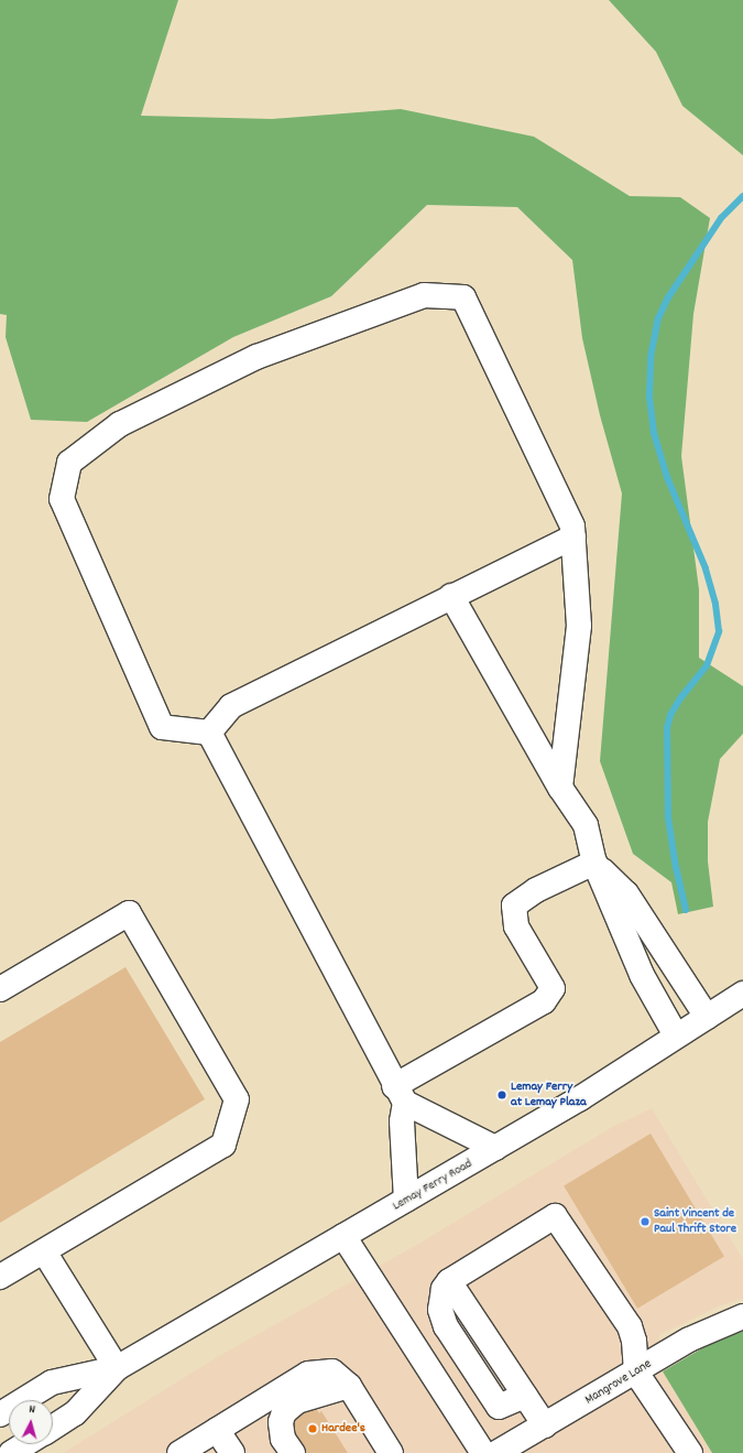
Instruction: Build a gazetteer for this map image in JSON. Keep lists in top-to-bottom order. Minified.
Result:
{"streets":{"main road":["Lemay Ferry Road","Mangrove Lane"]},"places":["Lemay Ferry at Lemay Plaza","Saint Vincent de Paul Thrift Store","Hardee's"],"north":"top"}
